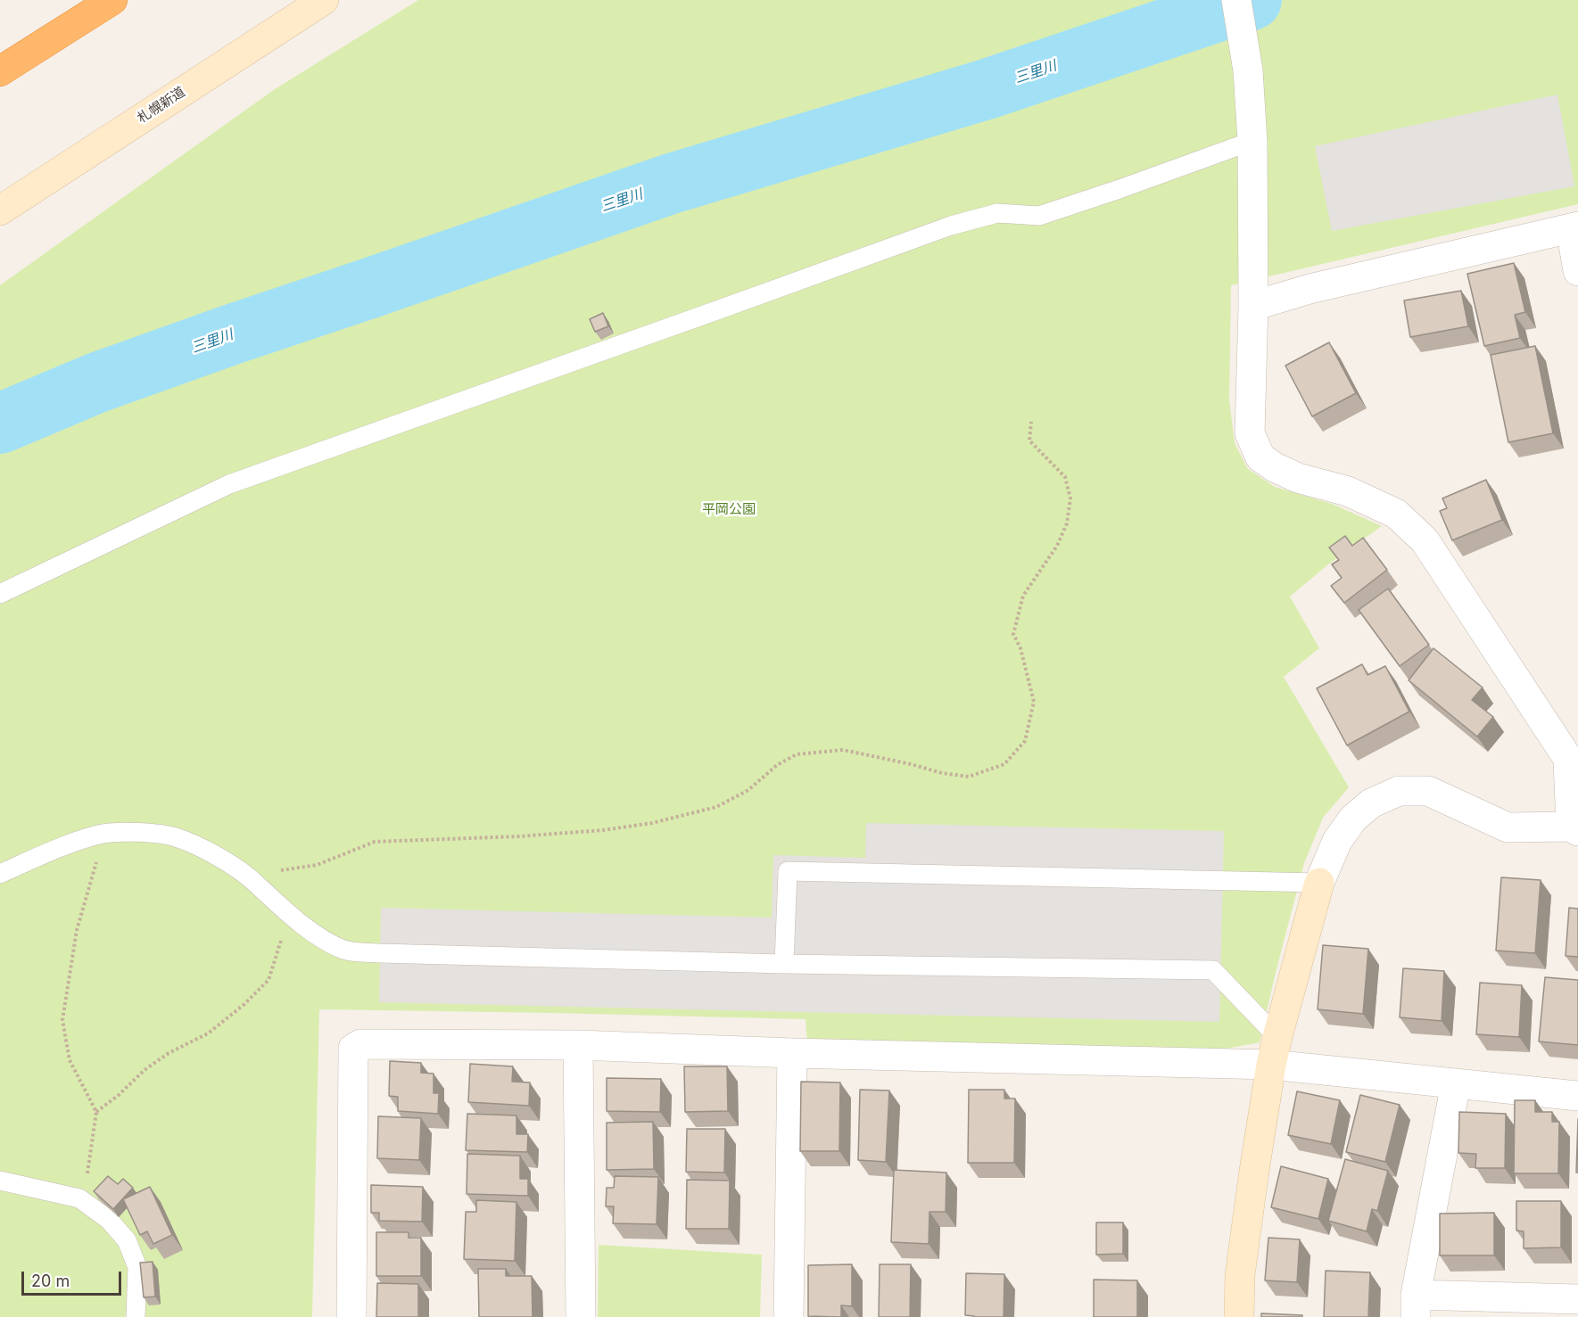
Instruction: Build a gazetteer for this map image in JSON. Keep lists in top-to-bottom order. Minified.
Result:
{"streets":{"street":["札幌新道"]},"water":["三里川"],"parks":["平岡公園"],"scale_bar":"20 m"}
